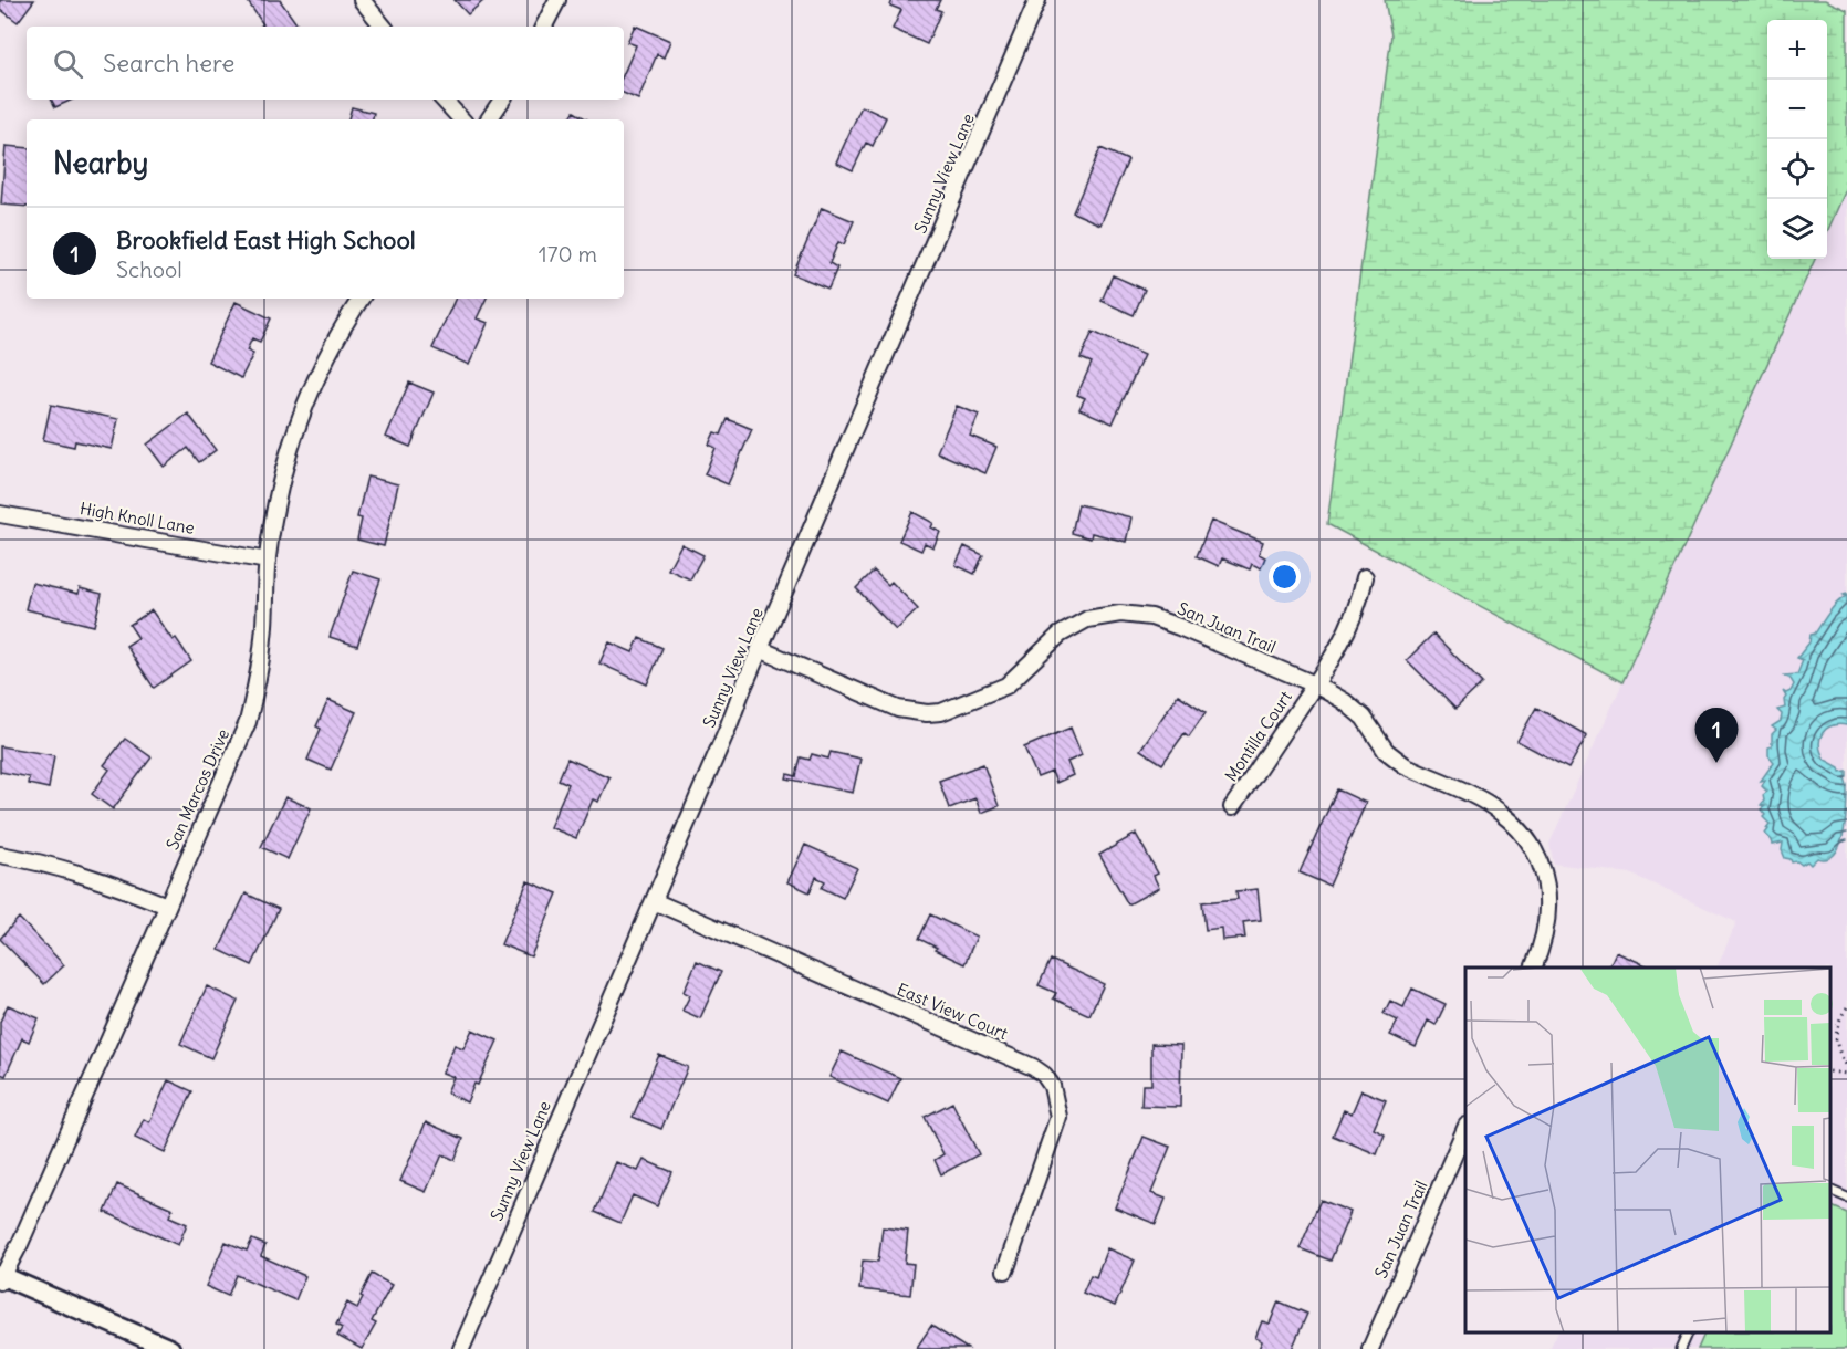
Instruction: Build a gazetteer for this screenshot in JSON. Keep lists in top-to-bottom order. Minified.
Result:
{"streets":{"street":["Sunny View Lane","High Knoll Lane","San Juan Trail","Montilla Court","San Marcos Drive","East View Court"]},"crossings":[["Sunny View Lane","San Juan Trail"],["Sunny View Lane","East View Court"],["High Knoll Lane","San Marcos Drive"],["San Juan Trail","Montilla Court"]],"page":{"map_buttons":["+","−"],"search":"Search here","heading":"Nearby","list":[{"mark":"1","name":"Brookfield East High School","note":"School","value":"170 m"}],"pins":"1"}}
